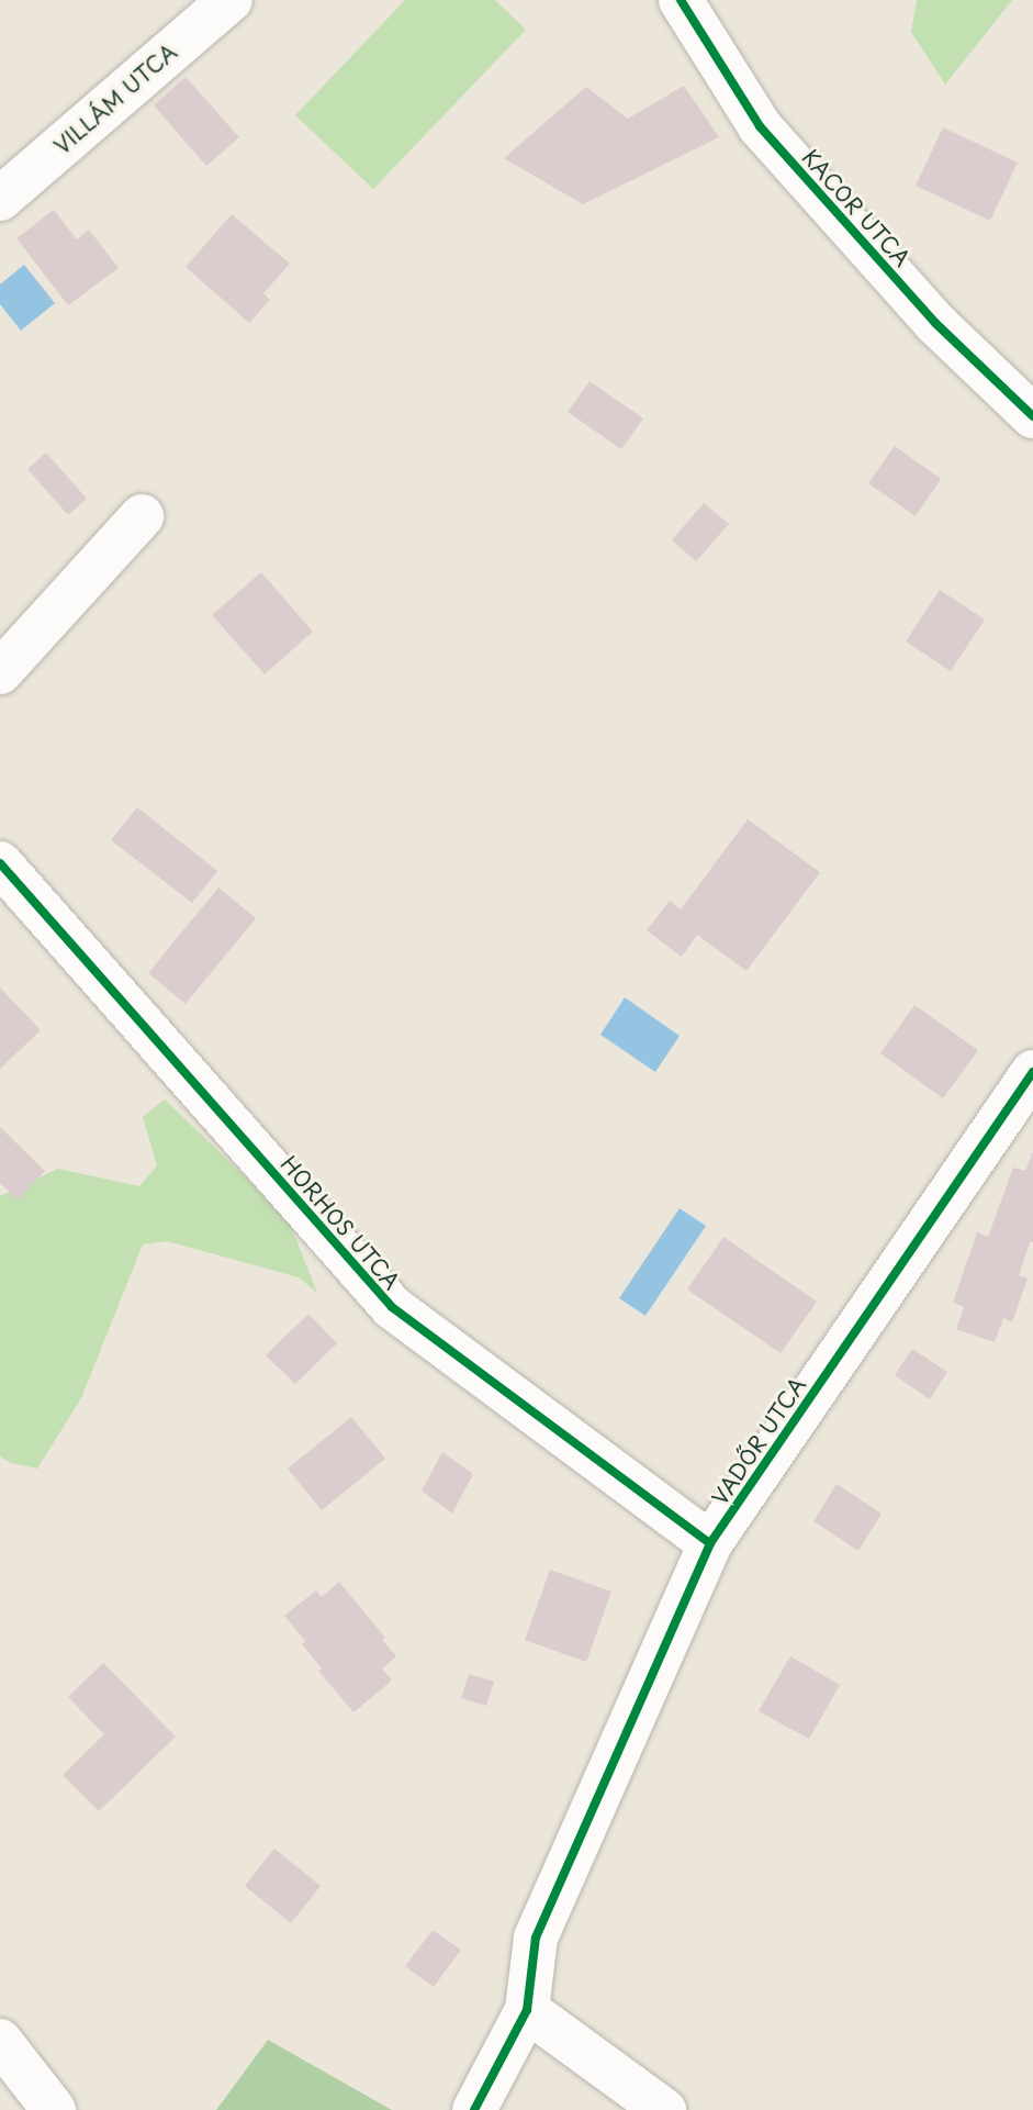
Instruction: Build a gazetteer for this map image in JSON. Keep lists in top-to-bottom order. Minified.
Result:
{"streets":{"street":["VILLÁM UTCA","KACOR UTCA","HORHOS UTCA","VADŐR UTCA"]},"crossings":[["HORHOS UTCA","VADŐR UTCA"]]}
